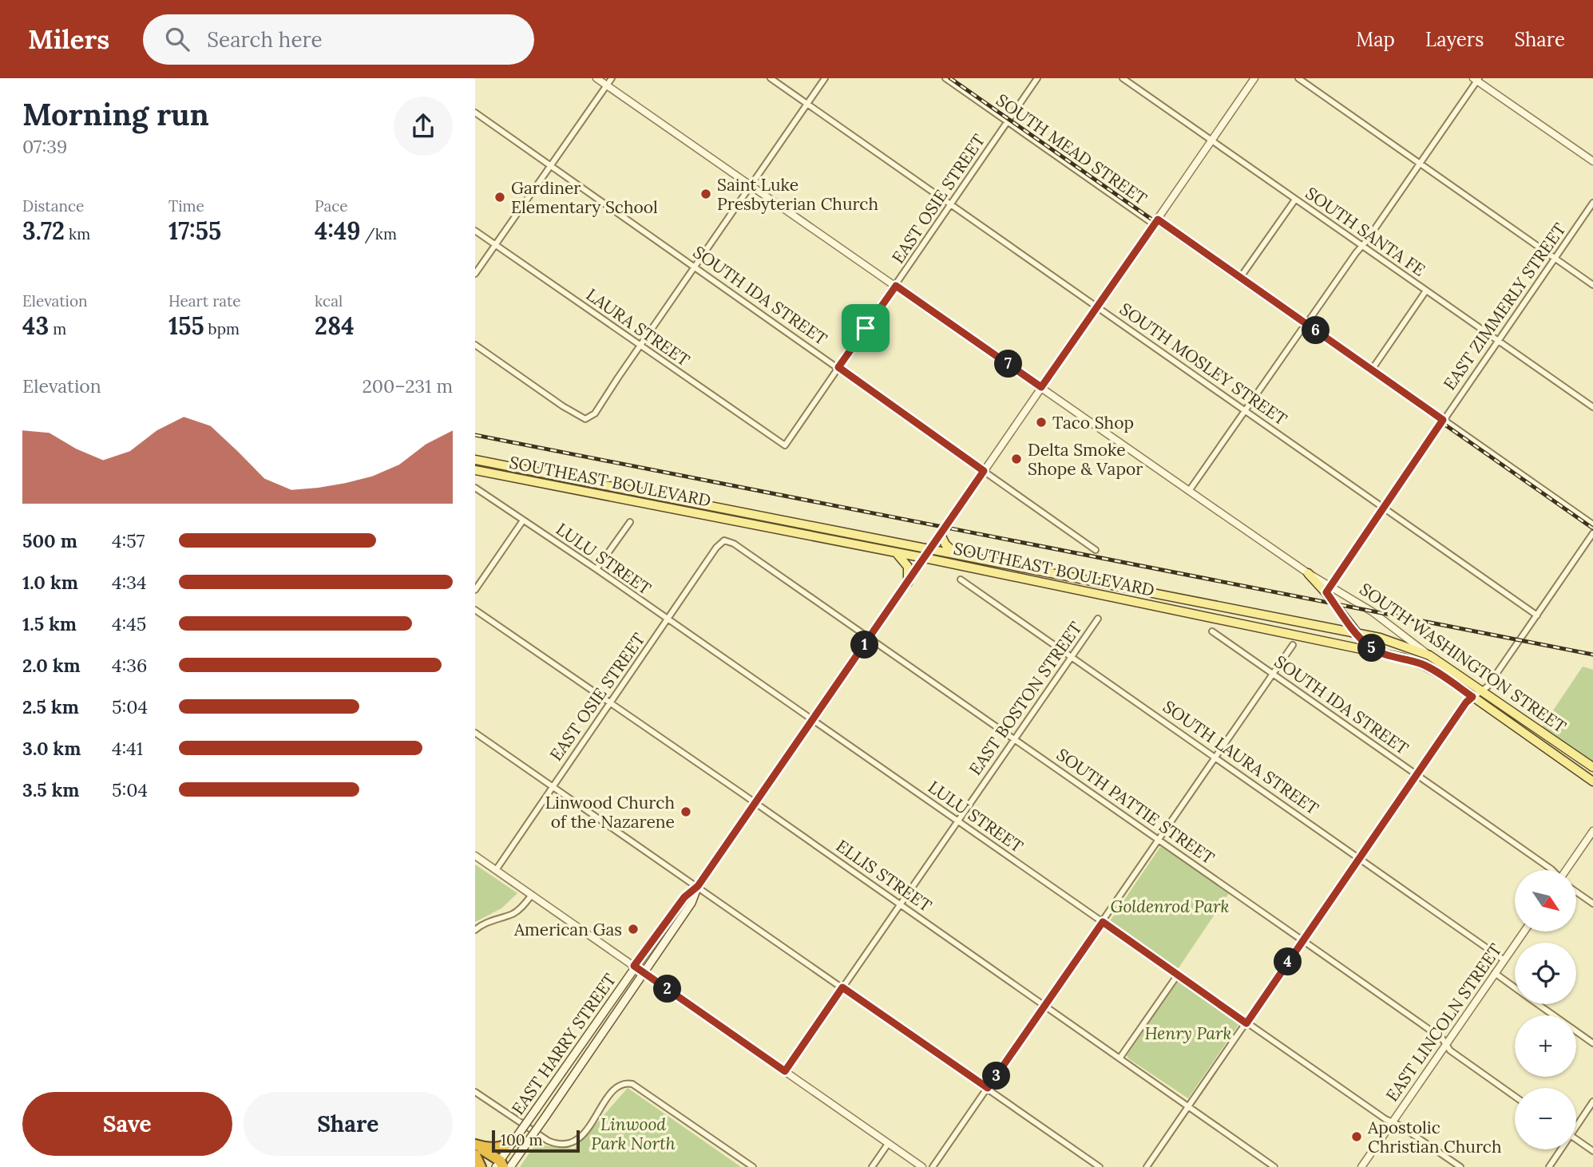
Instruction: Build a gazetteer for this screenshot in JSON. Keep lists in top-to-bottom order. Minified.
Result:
{"streets":{"main road":["SOUTHEAST BOULEVARD","SOUTH WASHINGTON STREET","EAST HARRY STREET"],"street":["SOUTH MEAD STREET","EAST OSIE STREET","SOUTH SANTA FE","SOUTH IDA STREET","EAST ZIMMERLY STREET","LAURA STREET","SOUTH MOSLEY STREET","LULU STREET","EAST BOSTON STREET","SOUTH LAURA STREET","SOUTH PATTIE STREET","ELLIS STREET","EAST LINCOLN STREET"]},"crossings":[["SOUTH MEAD STREET","EAST OSIE STREET"],["SOUTH MEAD STREET","EAST ZIMMERLY STREET"],["SOUTH MEAD STREET","EAST HARRY STREET"],["EAST OSIE STREET","SOUTH IDA STREET"],["EAST OSIE STREET","LAURA STREET"],["EAST OSIE STREET","SOUTH MOSLEY STREET"],["EAST OSIE STREET","LULU STREET"],["EAST OSIE STREET","SOUTH PATTIE STREET"],["EAST OSIE STREET","ELLIS STREET"],["SOUTH SANTA FE","EAST ZIMMERLY STREET"],["SOUTH SANTA FE","EAST HARRY STREET"],["SOUTH IDA STREET","EAST HARRY STREET"],["EAST ZIMMERLY STREET","SOUTH MOSLEY STREET"],["EAST ZIMMERLY STREET","SOUTH WASHINGTON STREET"],["SOUTH MOSLEY STREET","EAST HARRY STREET"],["SOUTHEAST BOULEVARD","SOUTH WASHINGTON STREET"],["SOUTHEAST BOULEVARD","EAST HARRY STREET"],["LULU STREET","EAST BOSTON STREET"],["LULU STREET","EAST LINCOLN STREET"],["LULU STREET","EAST HARRY STREET"],["EAST BOSTON STREET","SOUTH LAURA STREET"],["EAST BOSTON STREET","SOUTH PATTIE STREET"],["EAST BOSTON STREET","ELLIS STREET"],["SOUTH LAURA STREET","EAST LINCOLN STREET"],["SOUTH PATTIE STREET","EAST LINCOLN STREET"],["SOUTH PATTIE STREET","EAST HARRY STREET"],["ELLIS STREET","EAST HARRY STREET"]],"parks":["Goldenrod Park","Henry Park","Linwood Park North"],"places":["Saint Luke Presbyterian Church","Gardiner Elementary School","Taco Shop","Delta Smoke Shope & Vapor","Linwood Church of the Nazarene","American Gas","Apostolic Christian Church"],"scale_bar":"100 m","north":"bottom right","page":{"header":"Milers","search":"Search here","nav":["Map","Layers","Share"],"heading":["Morning run","07:39"],"stats":[["Distance","3.72 km"],["Time","17:55"],["Pace","4:49 /km"],["Elevation","43 m"],["Heart rate","155 bpm"],["kcal","284"]],"pins":["6","7","1","5","4","2","3"],"chart":["Elevation","200–231 m"],"list":[{"name":"500 m","note":"4:57"},{"name":"1.0 km","note":"4:34"},{"name":"1.5 km","note":"4:45"},{"name":"2.0 km","note":"4:36"},{"name":"2.5 km","note":"5:04"},{"name":"3.0 km","note":"4:41"},{"name":"3.5 km","note":"5:04"}],"map_buttons":["+","−"],"buttons":["Save","Share"],"scale":"100 m"}}
